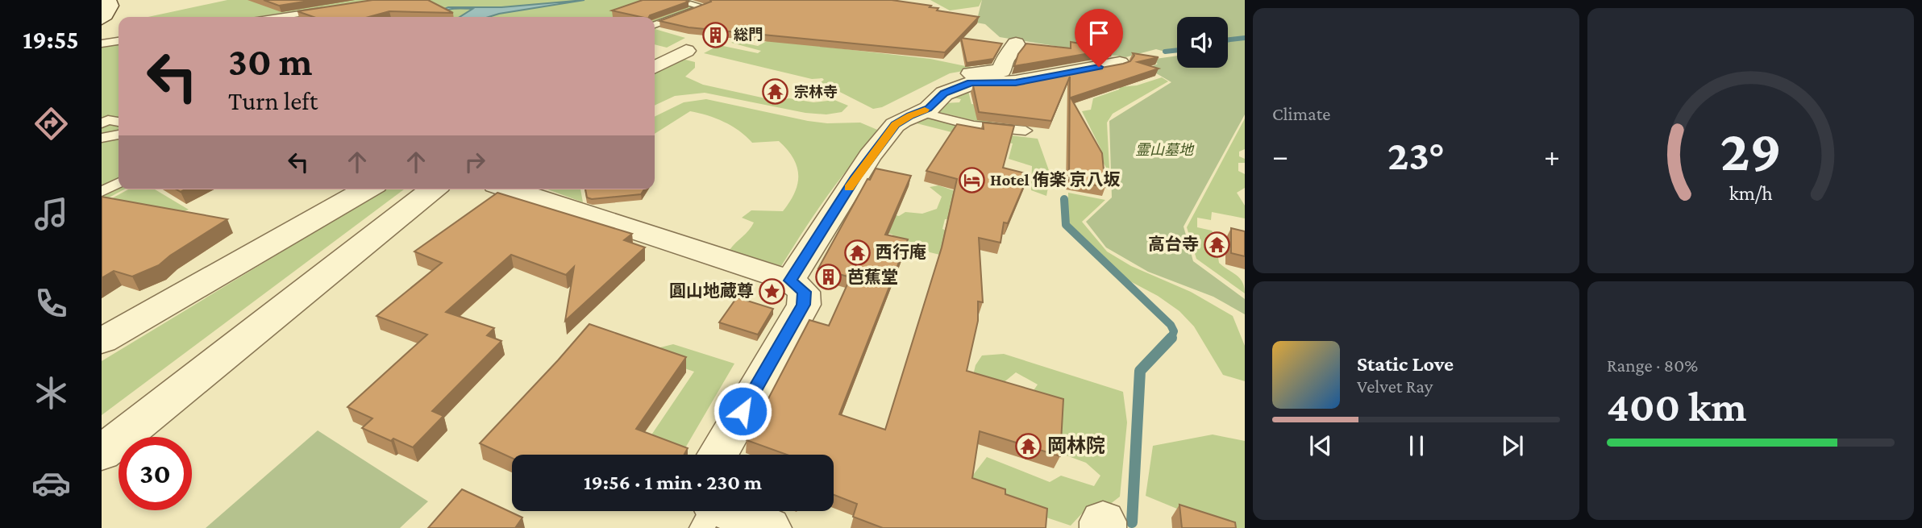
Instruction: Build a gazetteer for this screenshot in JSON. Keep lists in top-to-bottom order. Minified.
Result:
{"parks":["霊山墓地"],"places":{"building":["総門","芭蕉堂"],"temple":["宗林寺","高台寺","西行庵","岡林院"],"hotel":["Hotel 侑楽 京八坂"],"place":["圓山地蔵尊"]},"page":{"tabs":"19:55","tile":["Climate",["Range · 80%","400 km"]],"turn":["30 m","Turn left"],"heat":["−","23°","+"],"song":["Static Love","Velvet Ray"],"limit":"30","trip":"19:56 · 1 min · 230 m","gauge":["29","km/h"]}}
